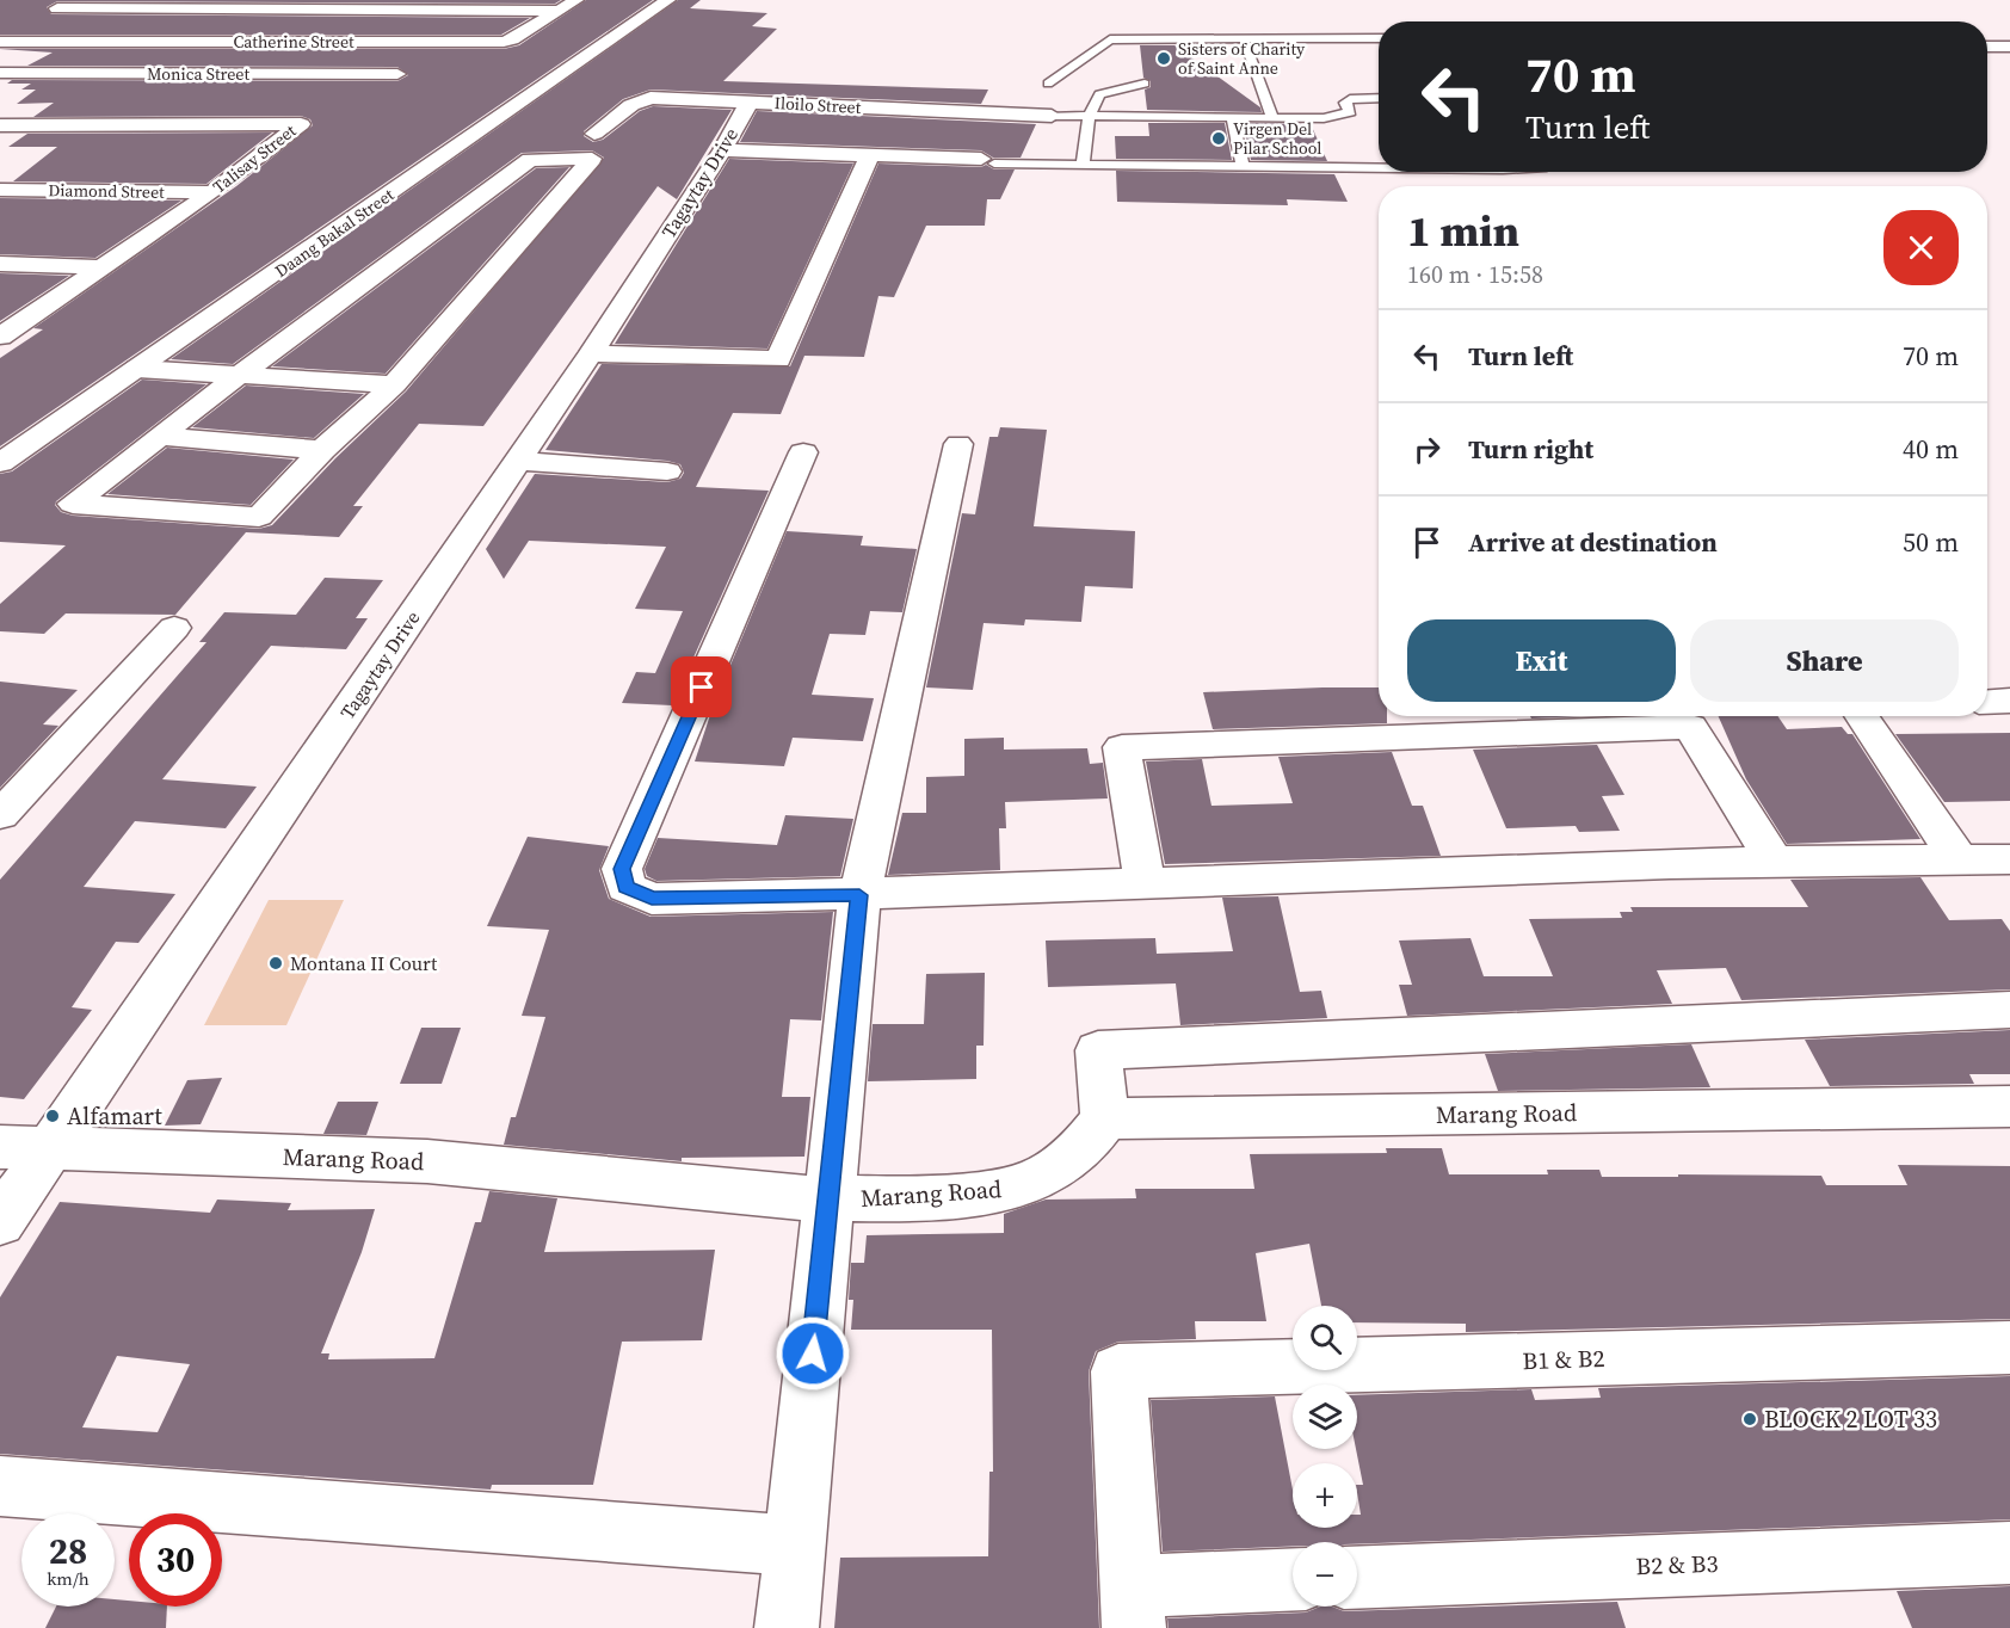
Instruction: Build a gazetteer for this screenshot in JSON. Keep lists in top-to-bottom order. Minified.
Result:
{"streets":{"street":["Catherine Street","Monica Street","Iloilo Street","Talisay Street","Tagaytay Drive","Diamond Street","Daang Bakal Street","Marang Road","B1 & B2","B2 & B3"]},"crossings":[["Iloilo Street","Tagaytay Drive"],["Talisay Street","Diamond Street"],["Tagaytay Drive","Marang Road"]],"places":["Sisters of Charity of Saint Anne","Virgen Del Pilar School","Montana II Court","Alfamart","BLOCK 2 LOT 33"],"page":{"turn":["70 m","Turn left"],"heading":["1 min","160 m · 15:58"],"list":[{"name":"Turn left","value":"70 m"},{"name":"Turn right","value":"40 m"},{"name":"Arrive at destination","value":"50 m"}],"buttons":["Exit","Share"],"map_buttons":["+","−"],"speed":"28 km/h","limit":"30"}}
